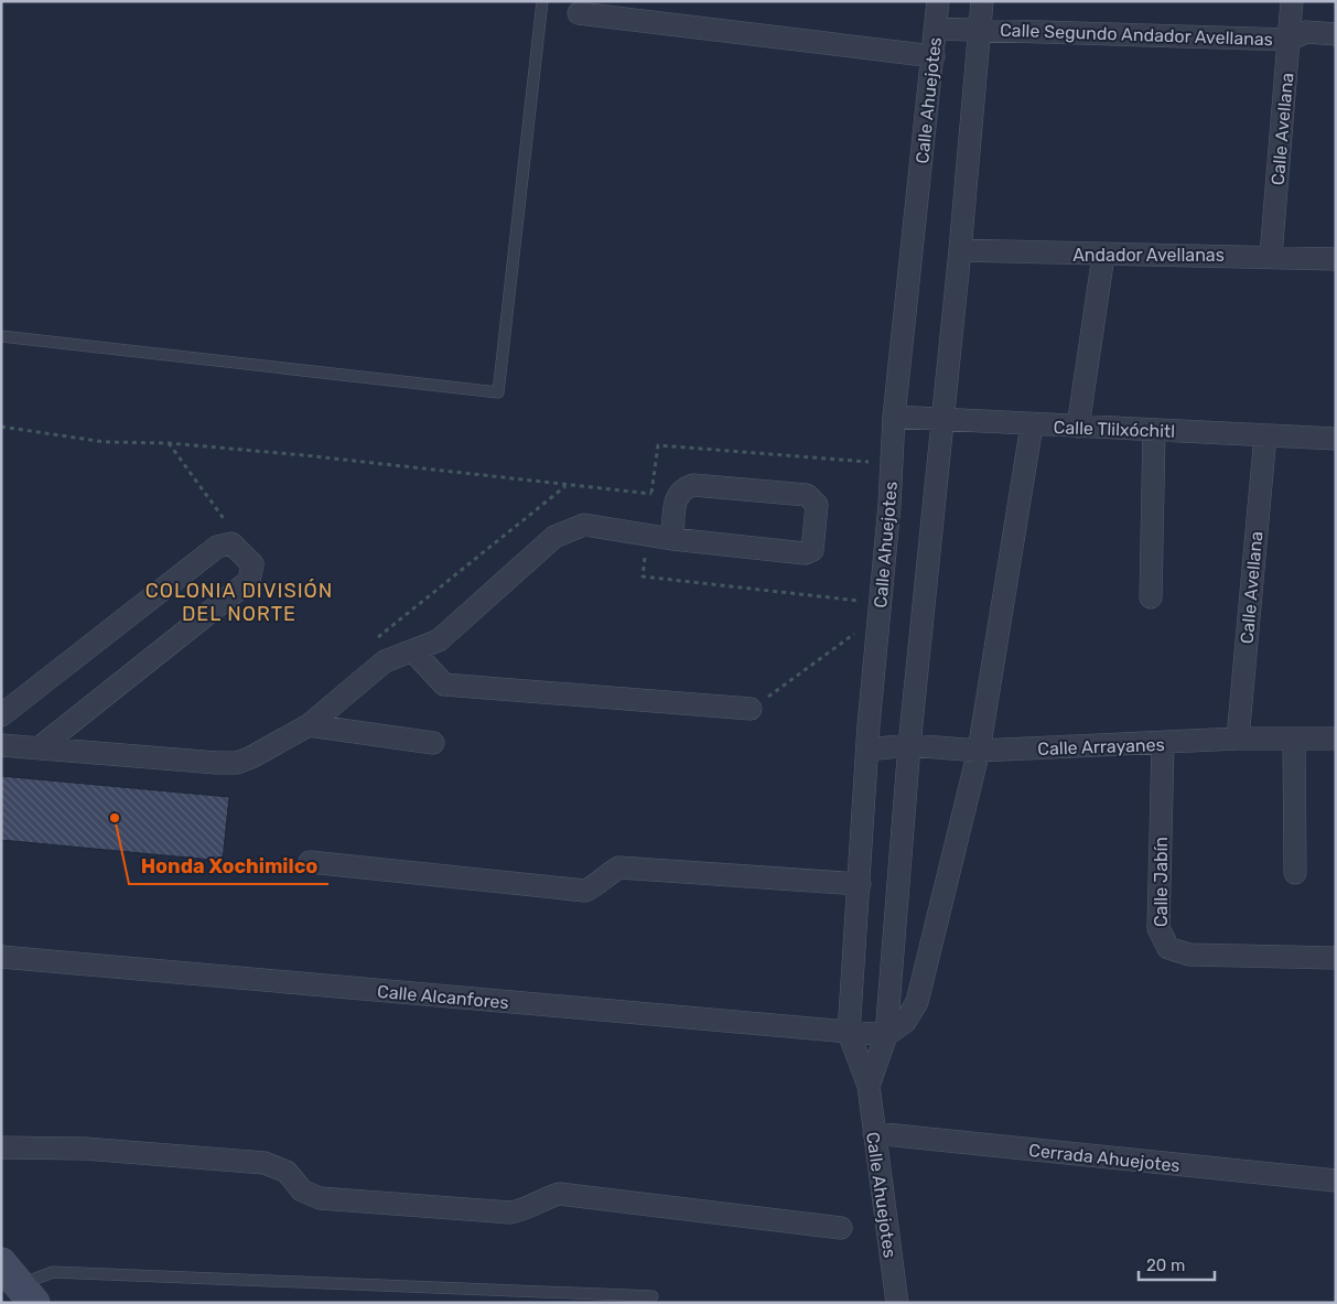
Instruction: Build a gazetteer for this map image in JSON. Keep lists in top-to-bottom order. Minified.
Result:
{"streets":{"street":["Calle Segundo Andador Avellanas","Calle Ahuejotes","Calle Avellana","Andador Avellanas","Calle Tlilxóchitl","Calle Arrayanes","Calle Jabín","Calle Alcanfores","Cerrada Ahuejotes"]},"crossings":[["Calle Segundo Andador Avellanas","Calle Ahuejotes"],["Calle Segundo Andador Avellanas","Calle Avellana"],["Calle Ahuejotes","Andador Avellanas"],["Calle Ahuejotes","Calle Tlilxóchitl"],["Calle Ahuejotes","Calle Arrayanes"],["Calle Ahuejotes","Calle Alcanfores"],["Calle Ahuejotes","Cerrada Ahuejotes"],["Calle Avellana","Andador Avellanas"],["Calle Avellana","Calle Tlilxóchitl"],["Calle Avellana","Calle Arrayanes"],["Calle Arrayanes","Calle Jabín"]],"districts":["COLONIA DIVISIÓN DEL NORTE"],"places":["Honda Xochimilco"],"scale_bar":"20 m"}
